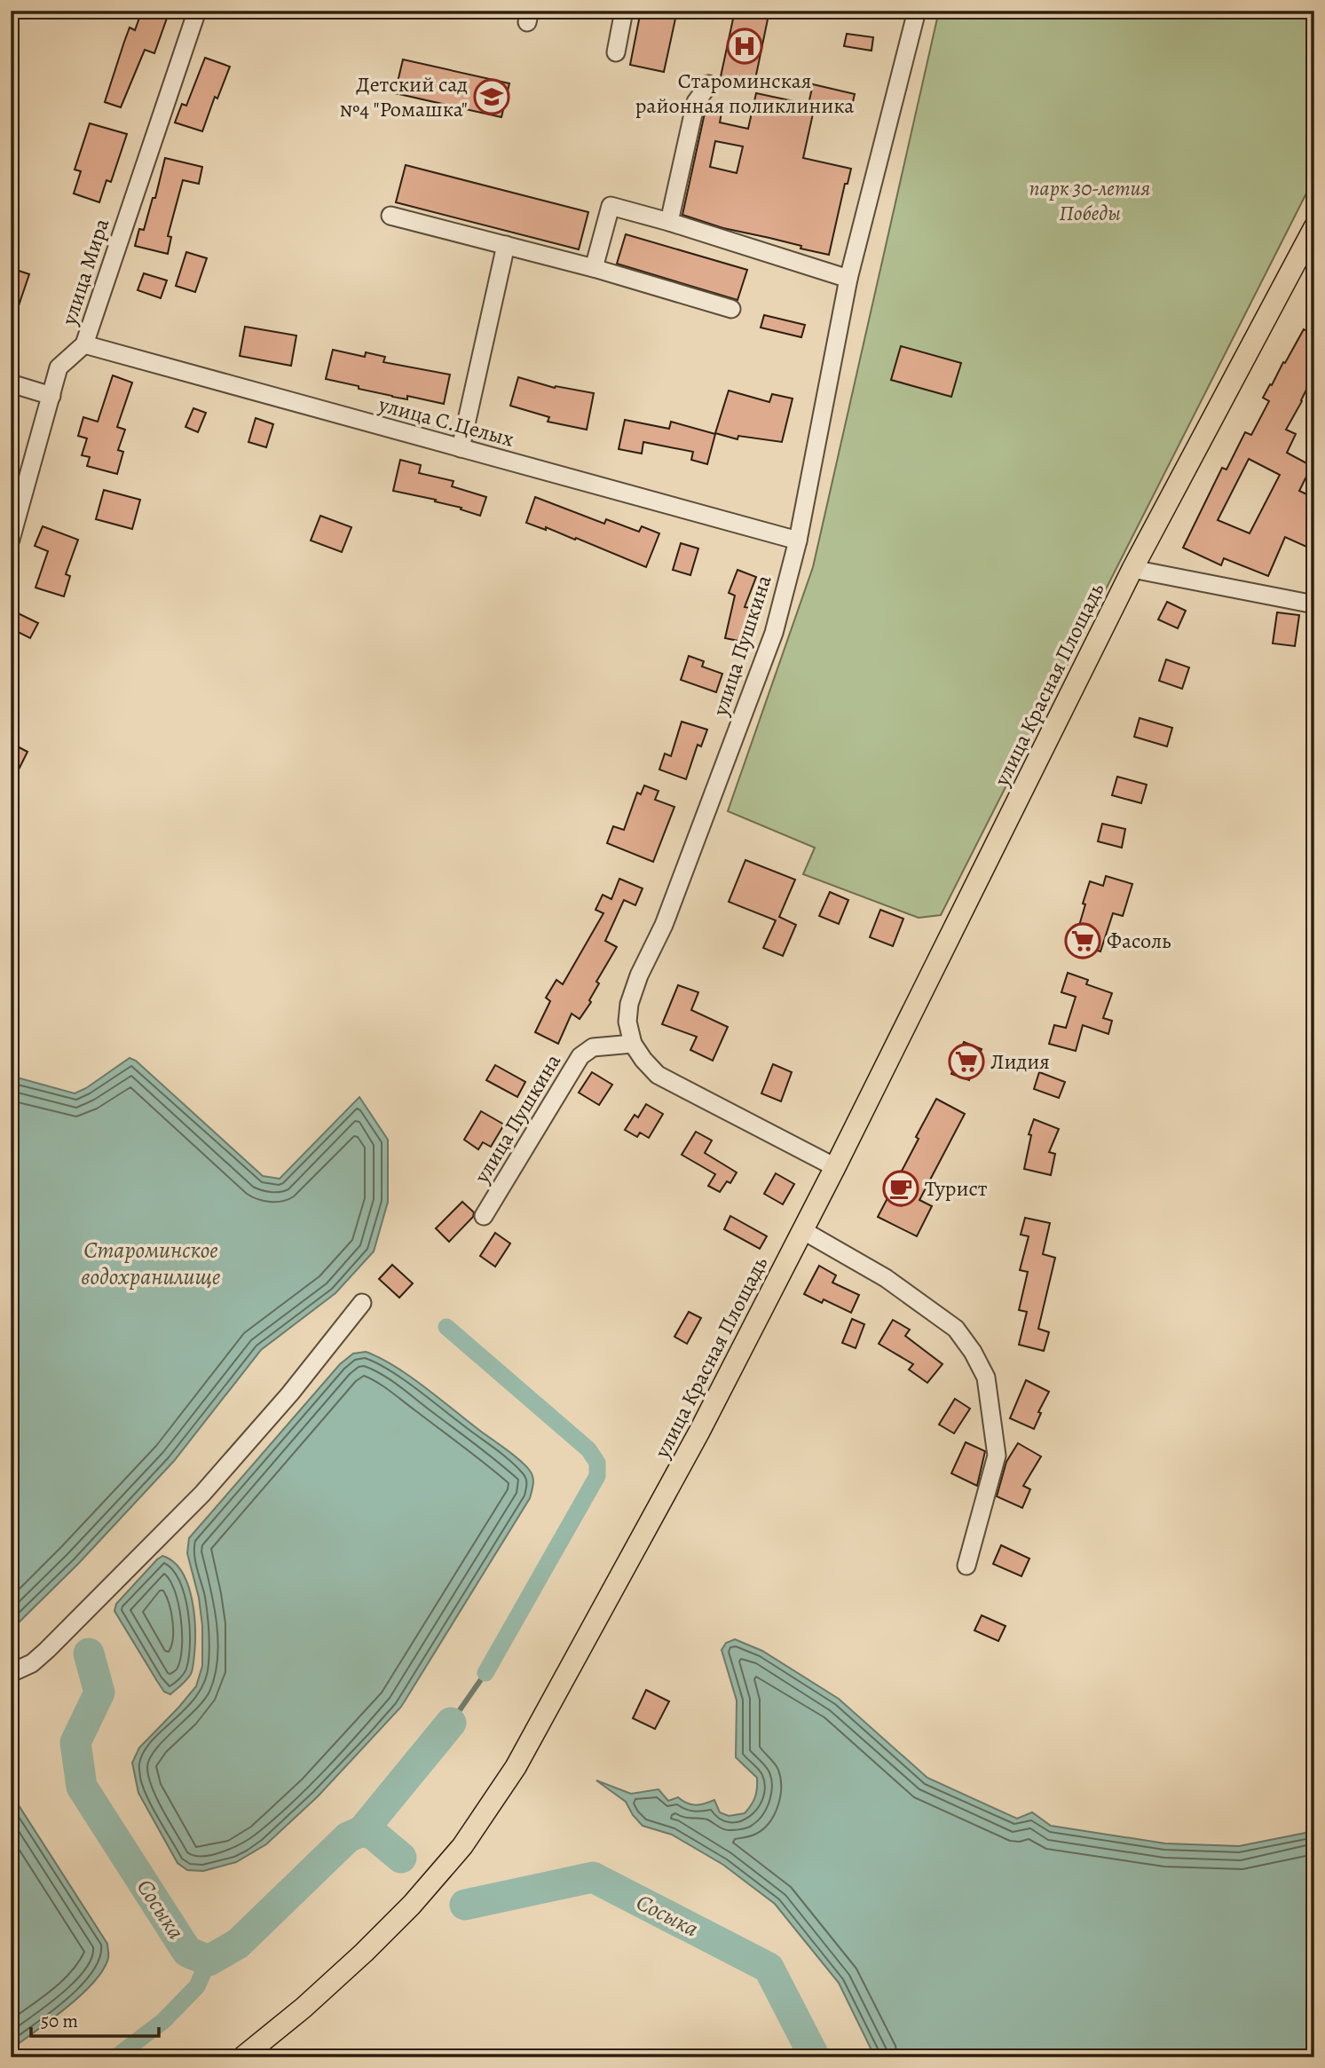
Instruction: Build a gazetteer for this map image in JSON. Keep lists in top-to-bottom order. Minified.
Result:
{"streets":{"main road":["улица Красная Площадь"],"street":["улица Мира","улица С.Целых","улица Пушкина"]},"crossings":[["улица Мира","улица С.Целых"],["улица С.Целых","улица Пушкина"]],"water":["Староминское водохранилище","Сосыка"],"parks":["парк 30-летия Победы"],"places":{"hospital":["Староминская районная поликлиника"],"school or university":["Детский сад №4 \"Ромашка\""],"supermarket":["Фасоль","Лидия"],"cafe":["Турист"]},"scale_bar":"50 m"}
